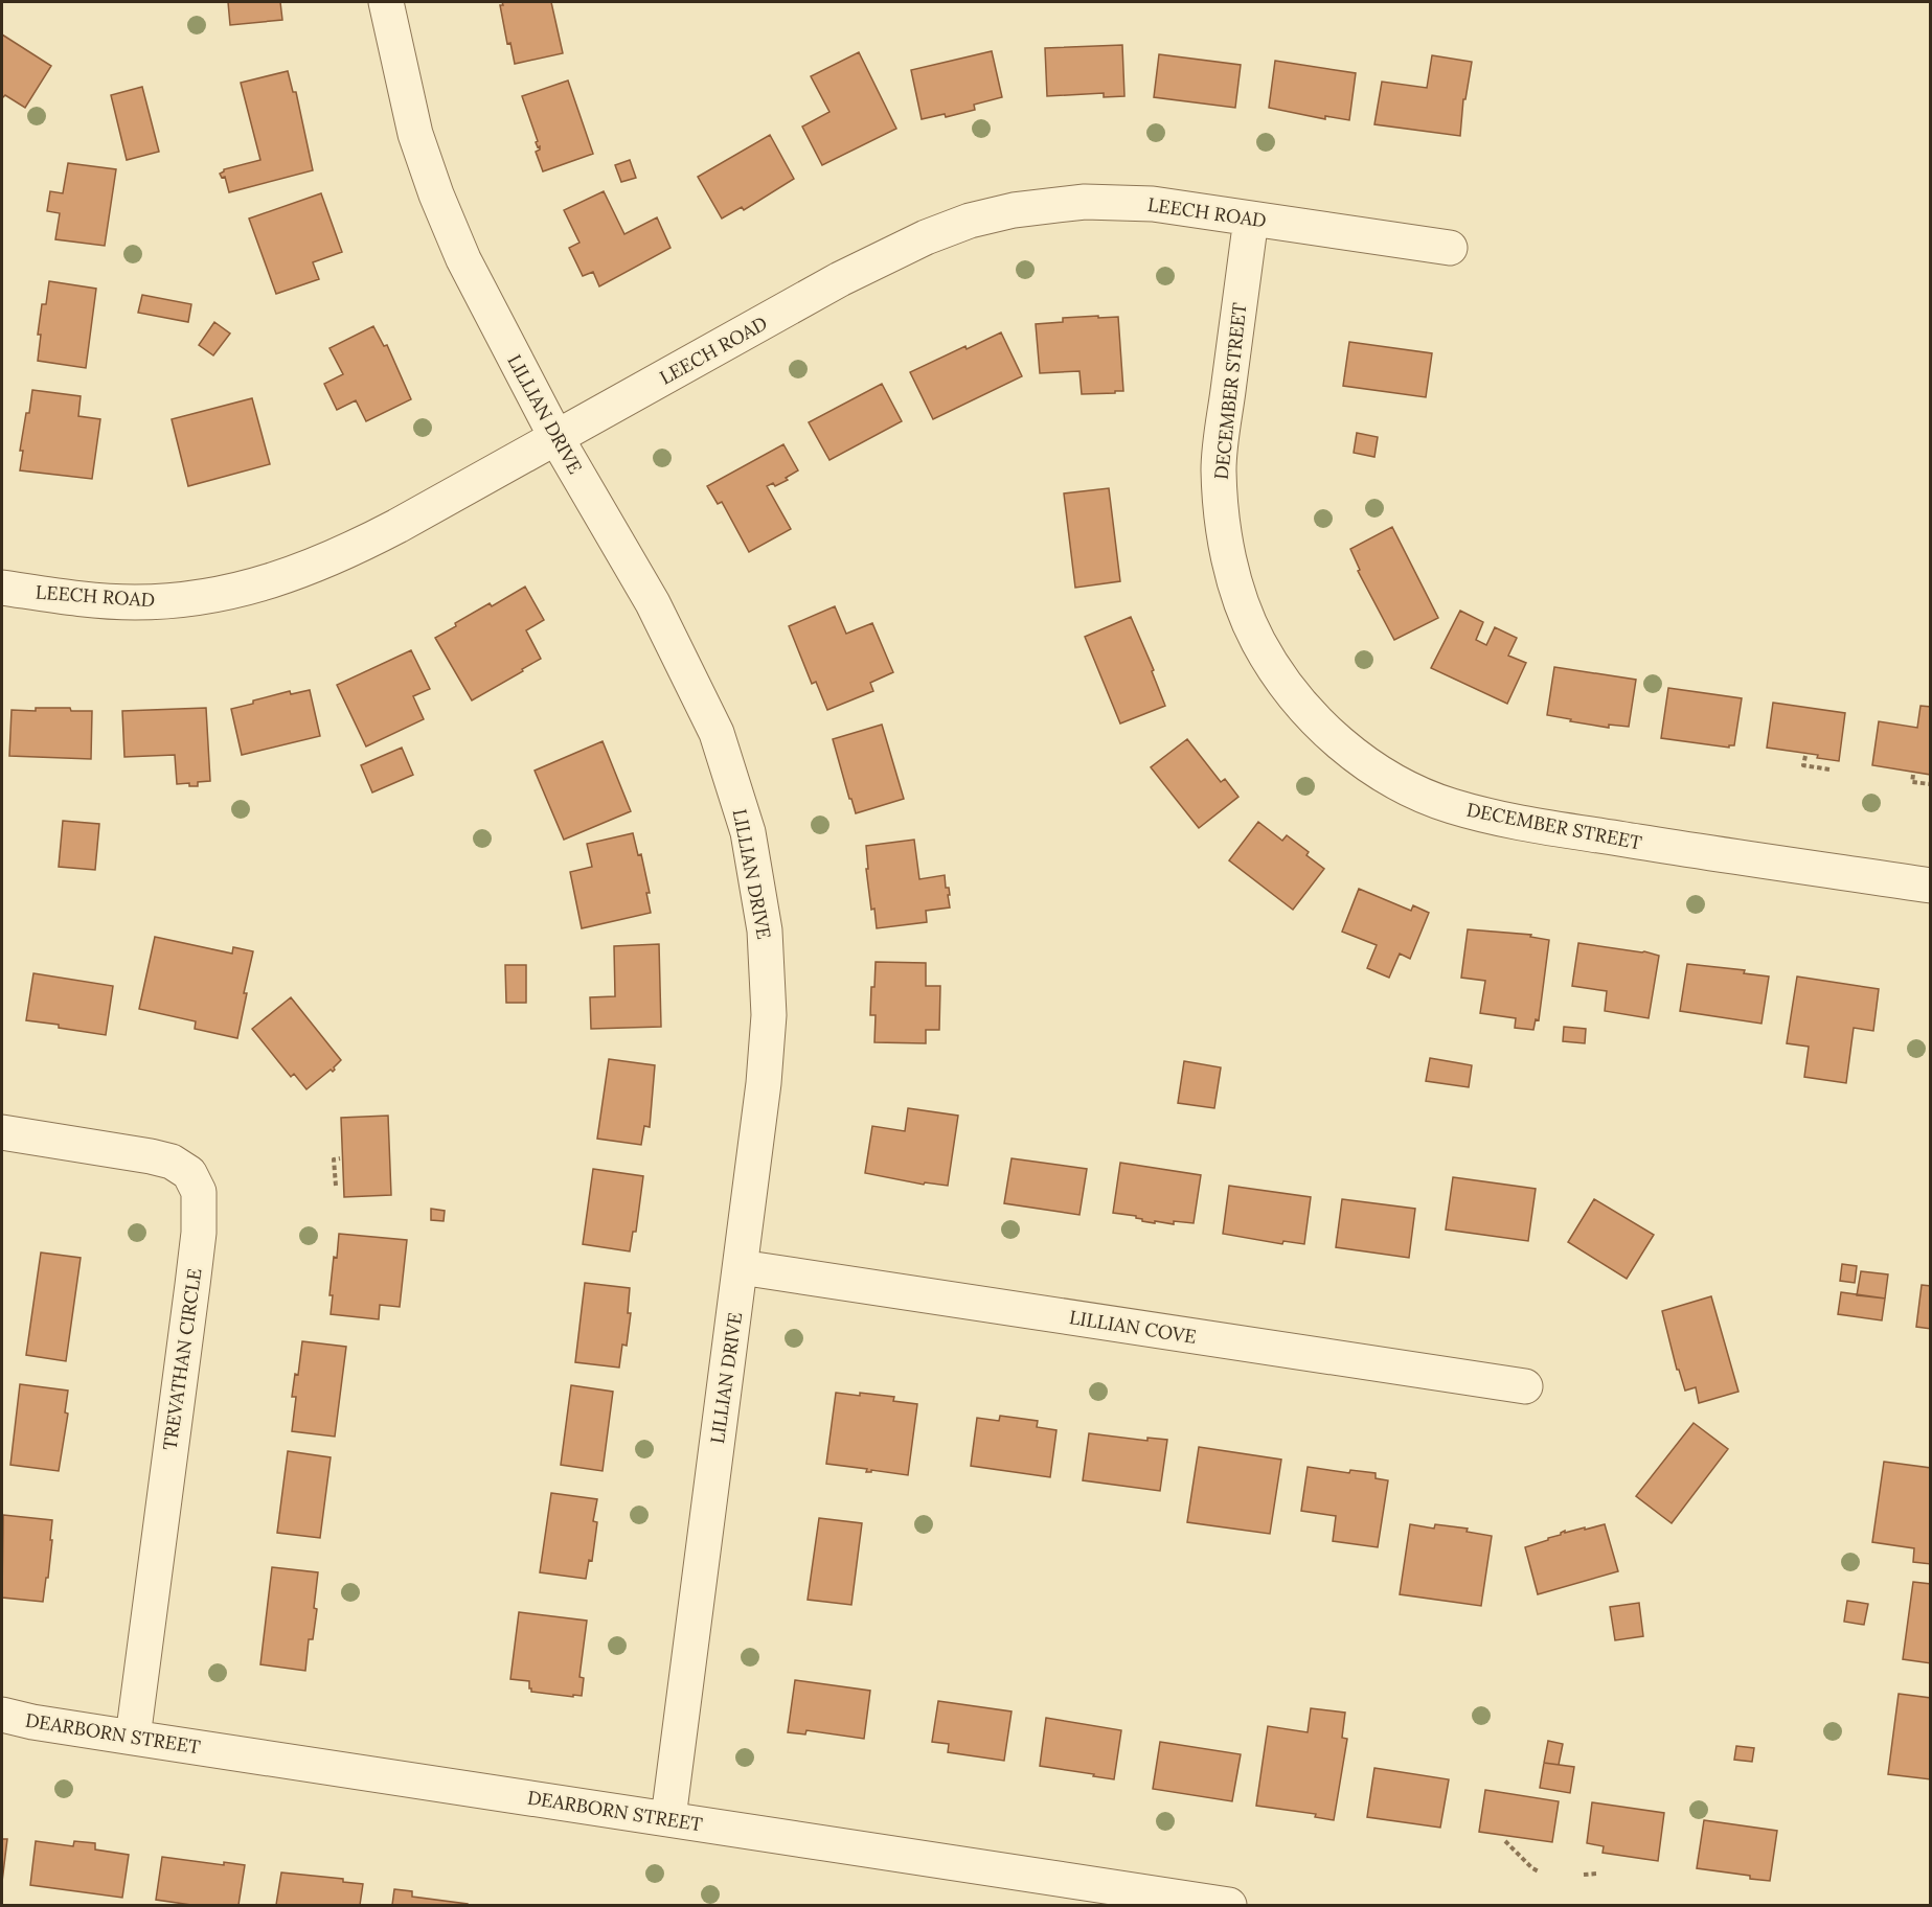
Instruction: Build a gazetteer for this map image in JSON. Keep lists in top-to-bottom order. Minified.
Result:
{"streets":{"street":["LEECH ROAD","DECEMBER STREET","LILLIAN DRIVE","LILLIAN COVE","TREVATHAN CIRCLE","DEARBORN STREET"]},"crossings":[["LEECH ROAD","DECEMBER STREET"],["LEECH ROAD","LILLIAN DRIVE"],["LILLIAN DRIVE","LILLIAN COVE"],["LILLIAN DRIVE","DEARBORN STREET"],["TREVATHAN CIRCLE","DEARBORN STREET"]]}
